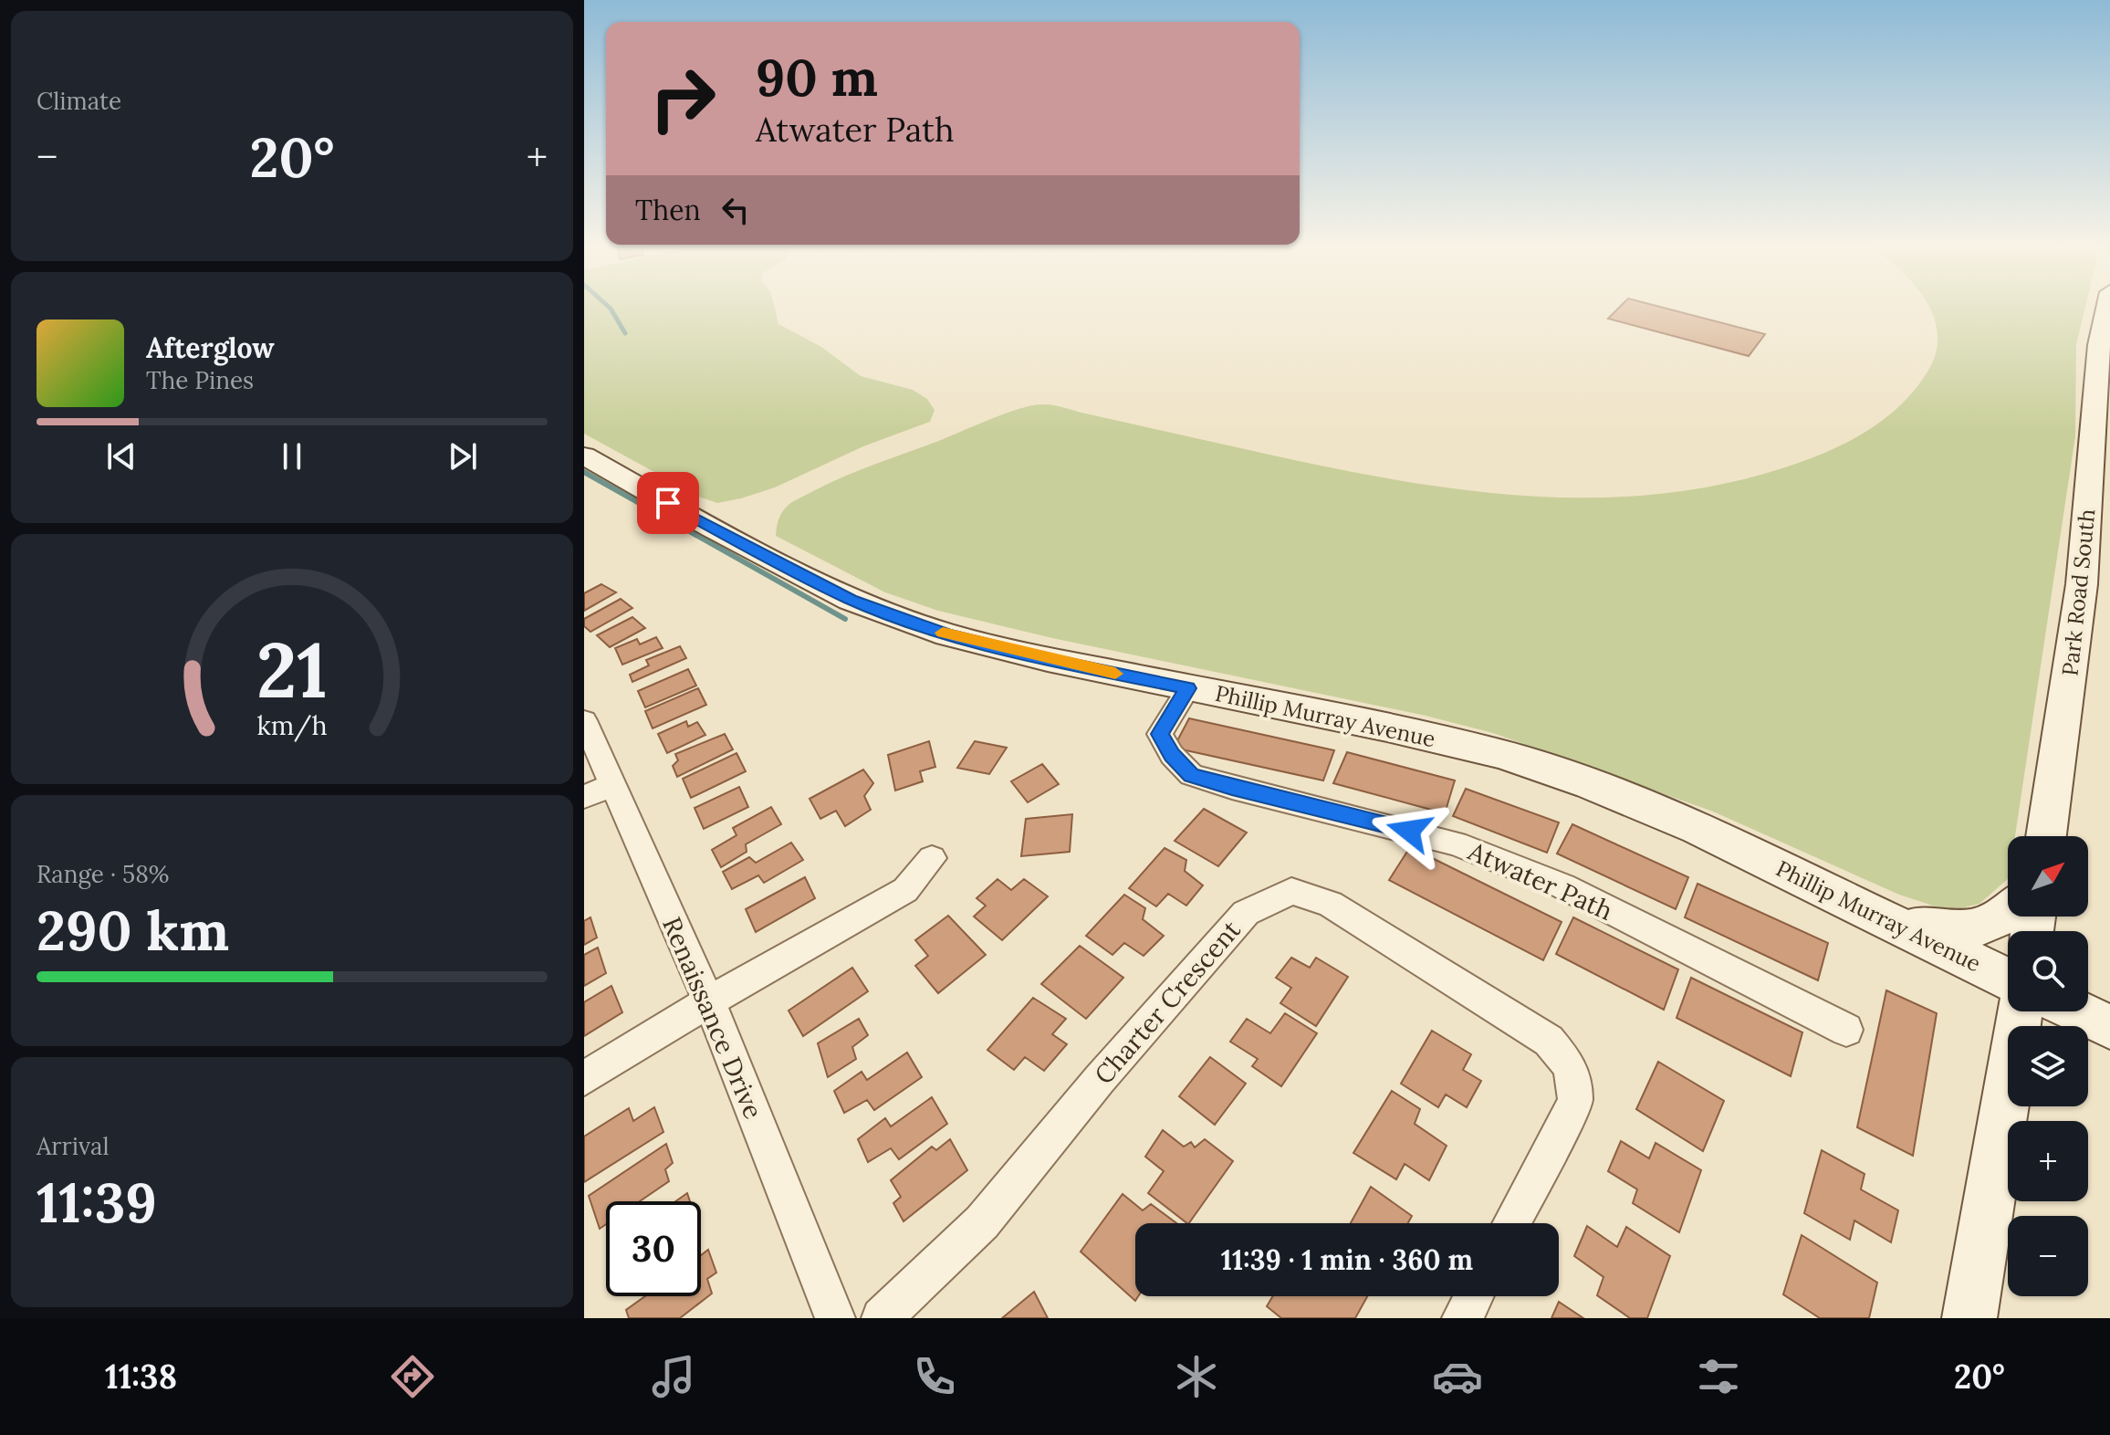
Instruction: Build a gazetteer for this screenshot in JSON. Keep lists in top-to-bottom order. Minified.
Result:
{"streets":{"main road":["Park Road South","Phillip Murray Avenue"],"street":["Atwater Path","Charter Crescent","Renaissance Drive"]},"crossings":[["Phillip Murray Avenue","Atwater Path"]],"north":"top right","page":{"tile":["Climate",["Range · 58%","290 km"],["Arrival","11:39"]],"turn":["90 m","Atwater Path"],"heat":["−","20°","+"],"then":"Then","song":["Afterglow","The Pines"],"map_buttons":["+","−"],"limit":"30","trip":"11:39 · 1 min · 360 m","tabs":["11:38","20°"],"gauge":["21","km/h"]}}
